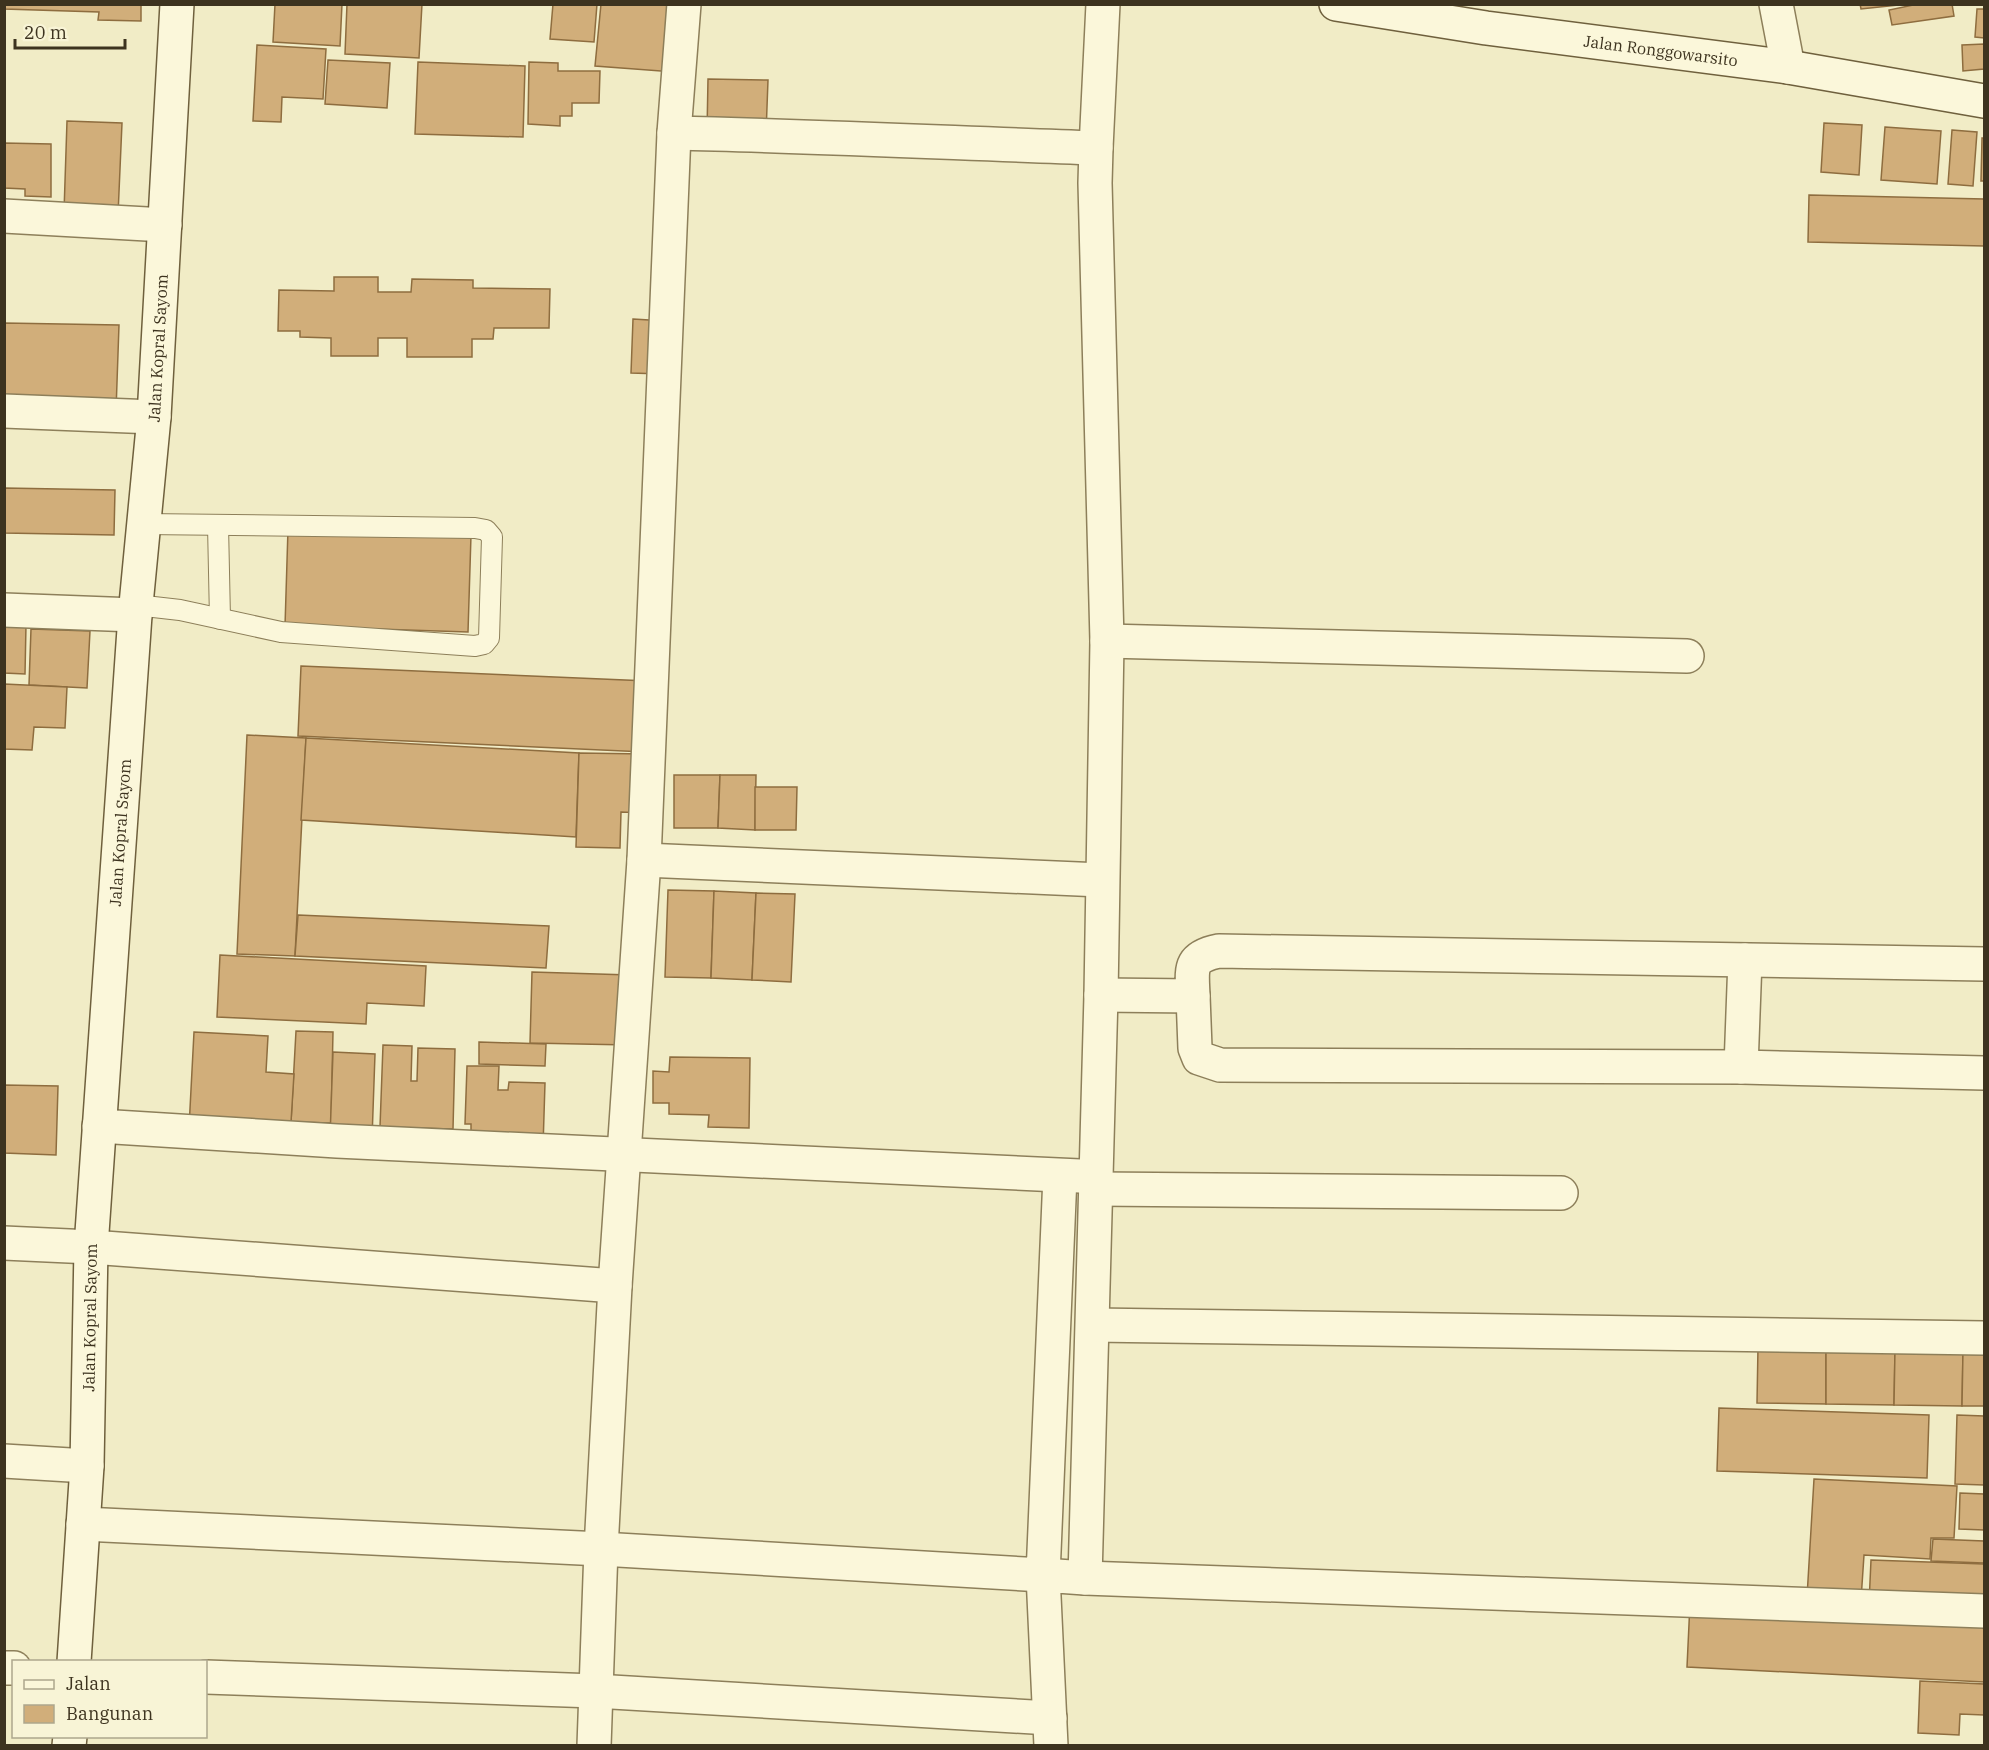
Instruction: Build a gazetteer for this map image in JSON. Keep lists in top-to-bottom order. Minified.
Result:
{"streets":{"street":["Jalan Ronggowarsito","Jalan Kopral Sayom"]},"legend":["Jalan","Bangunan"],"scale_bar":"20 m"}
